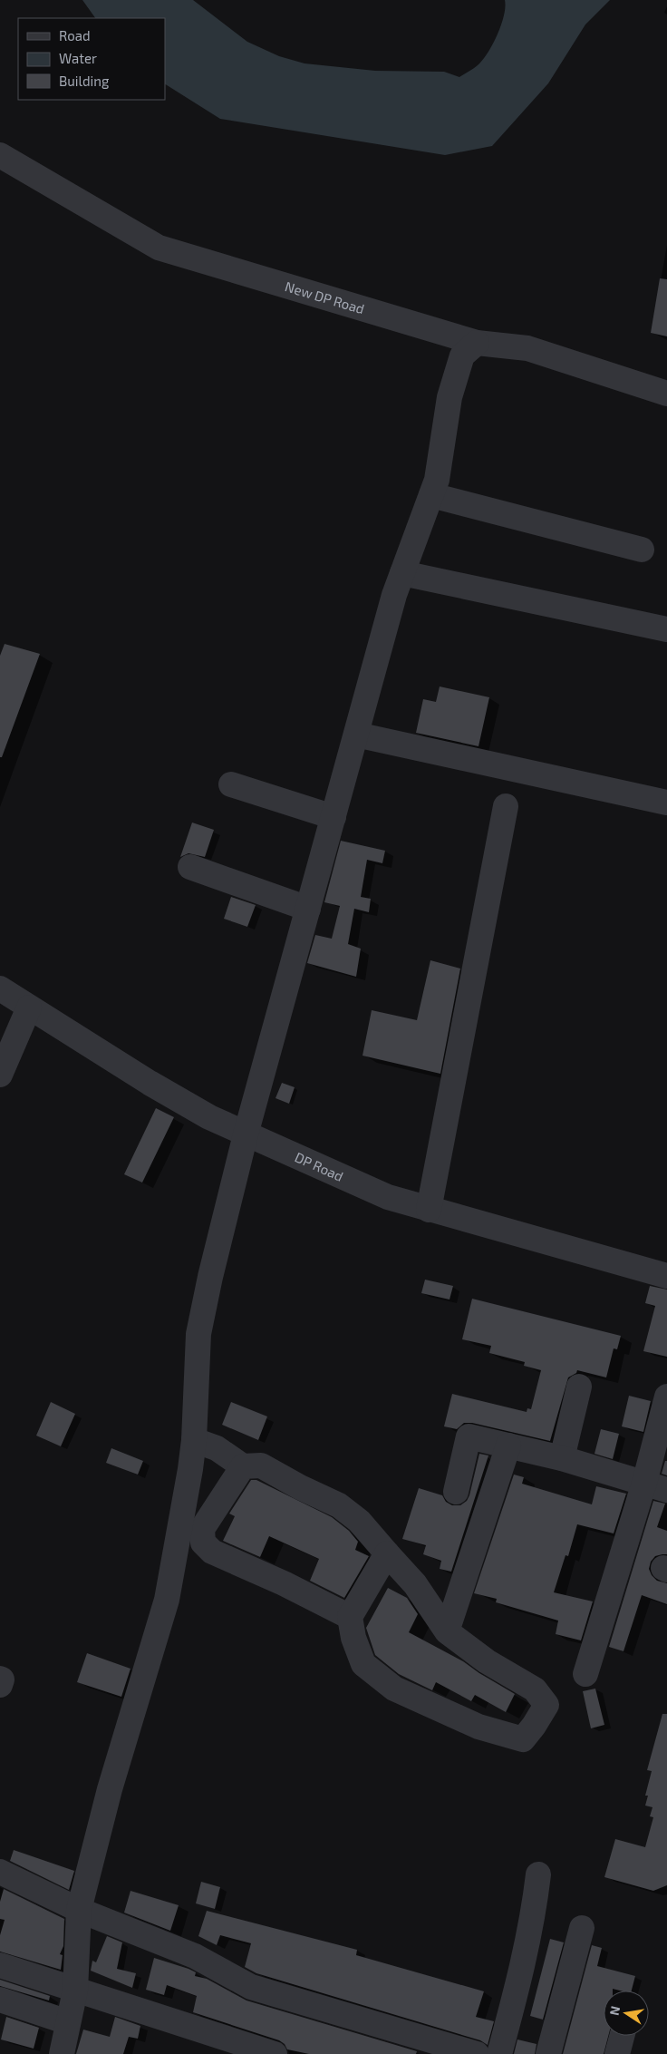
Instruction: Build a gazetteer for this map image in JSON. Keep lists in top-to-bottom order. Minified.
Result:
{"streets":{"street":["New DP Road","DP Road"]},"legend":["Road","Water","Building"],"north":"left"}
